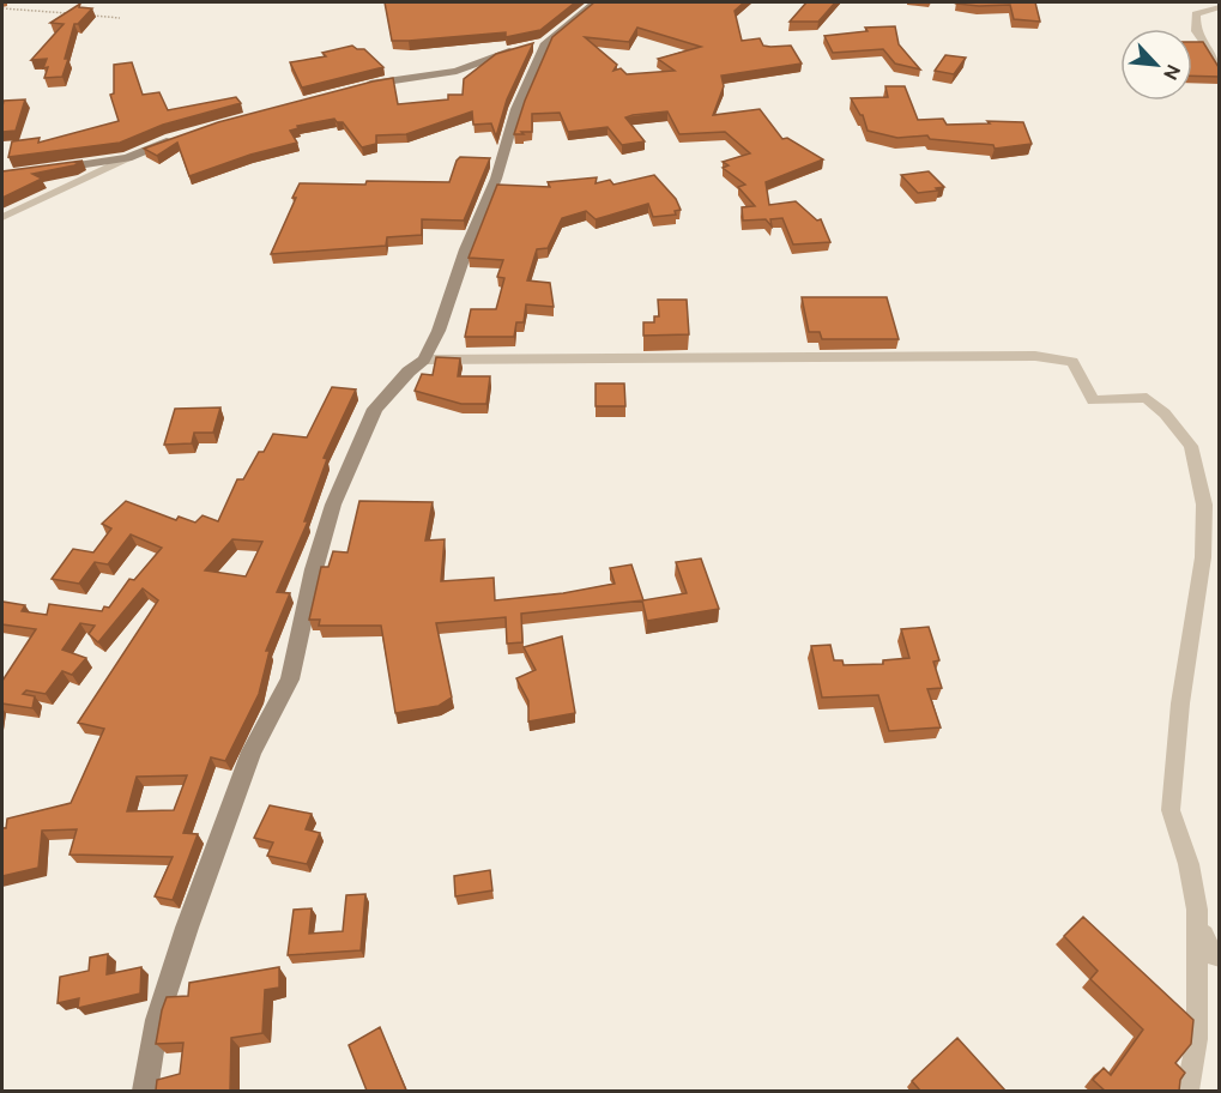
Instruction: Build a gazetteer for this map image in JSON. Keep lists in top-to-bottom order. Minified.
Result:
{"north":"bottom right"}
